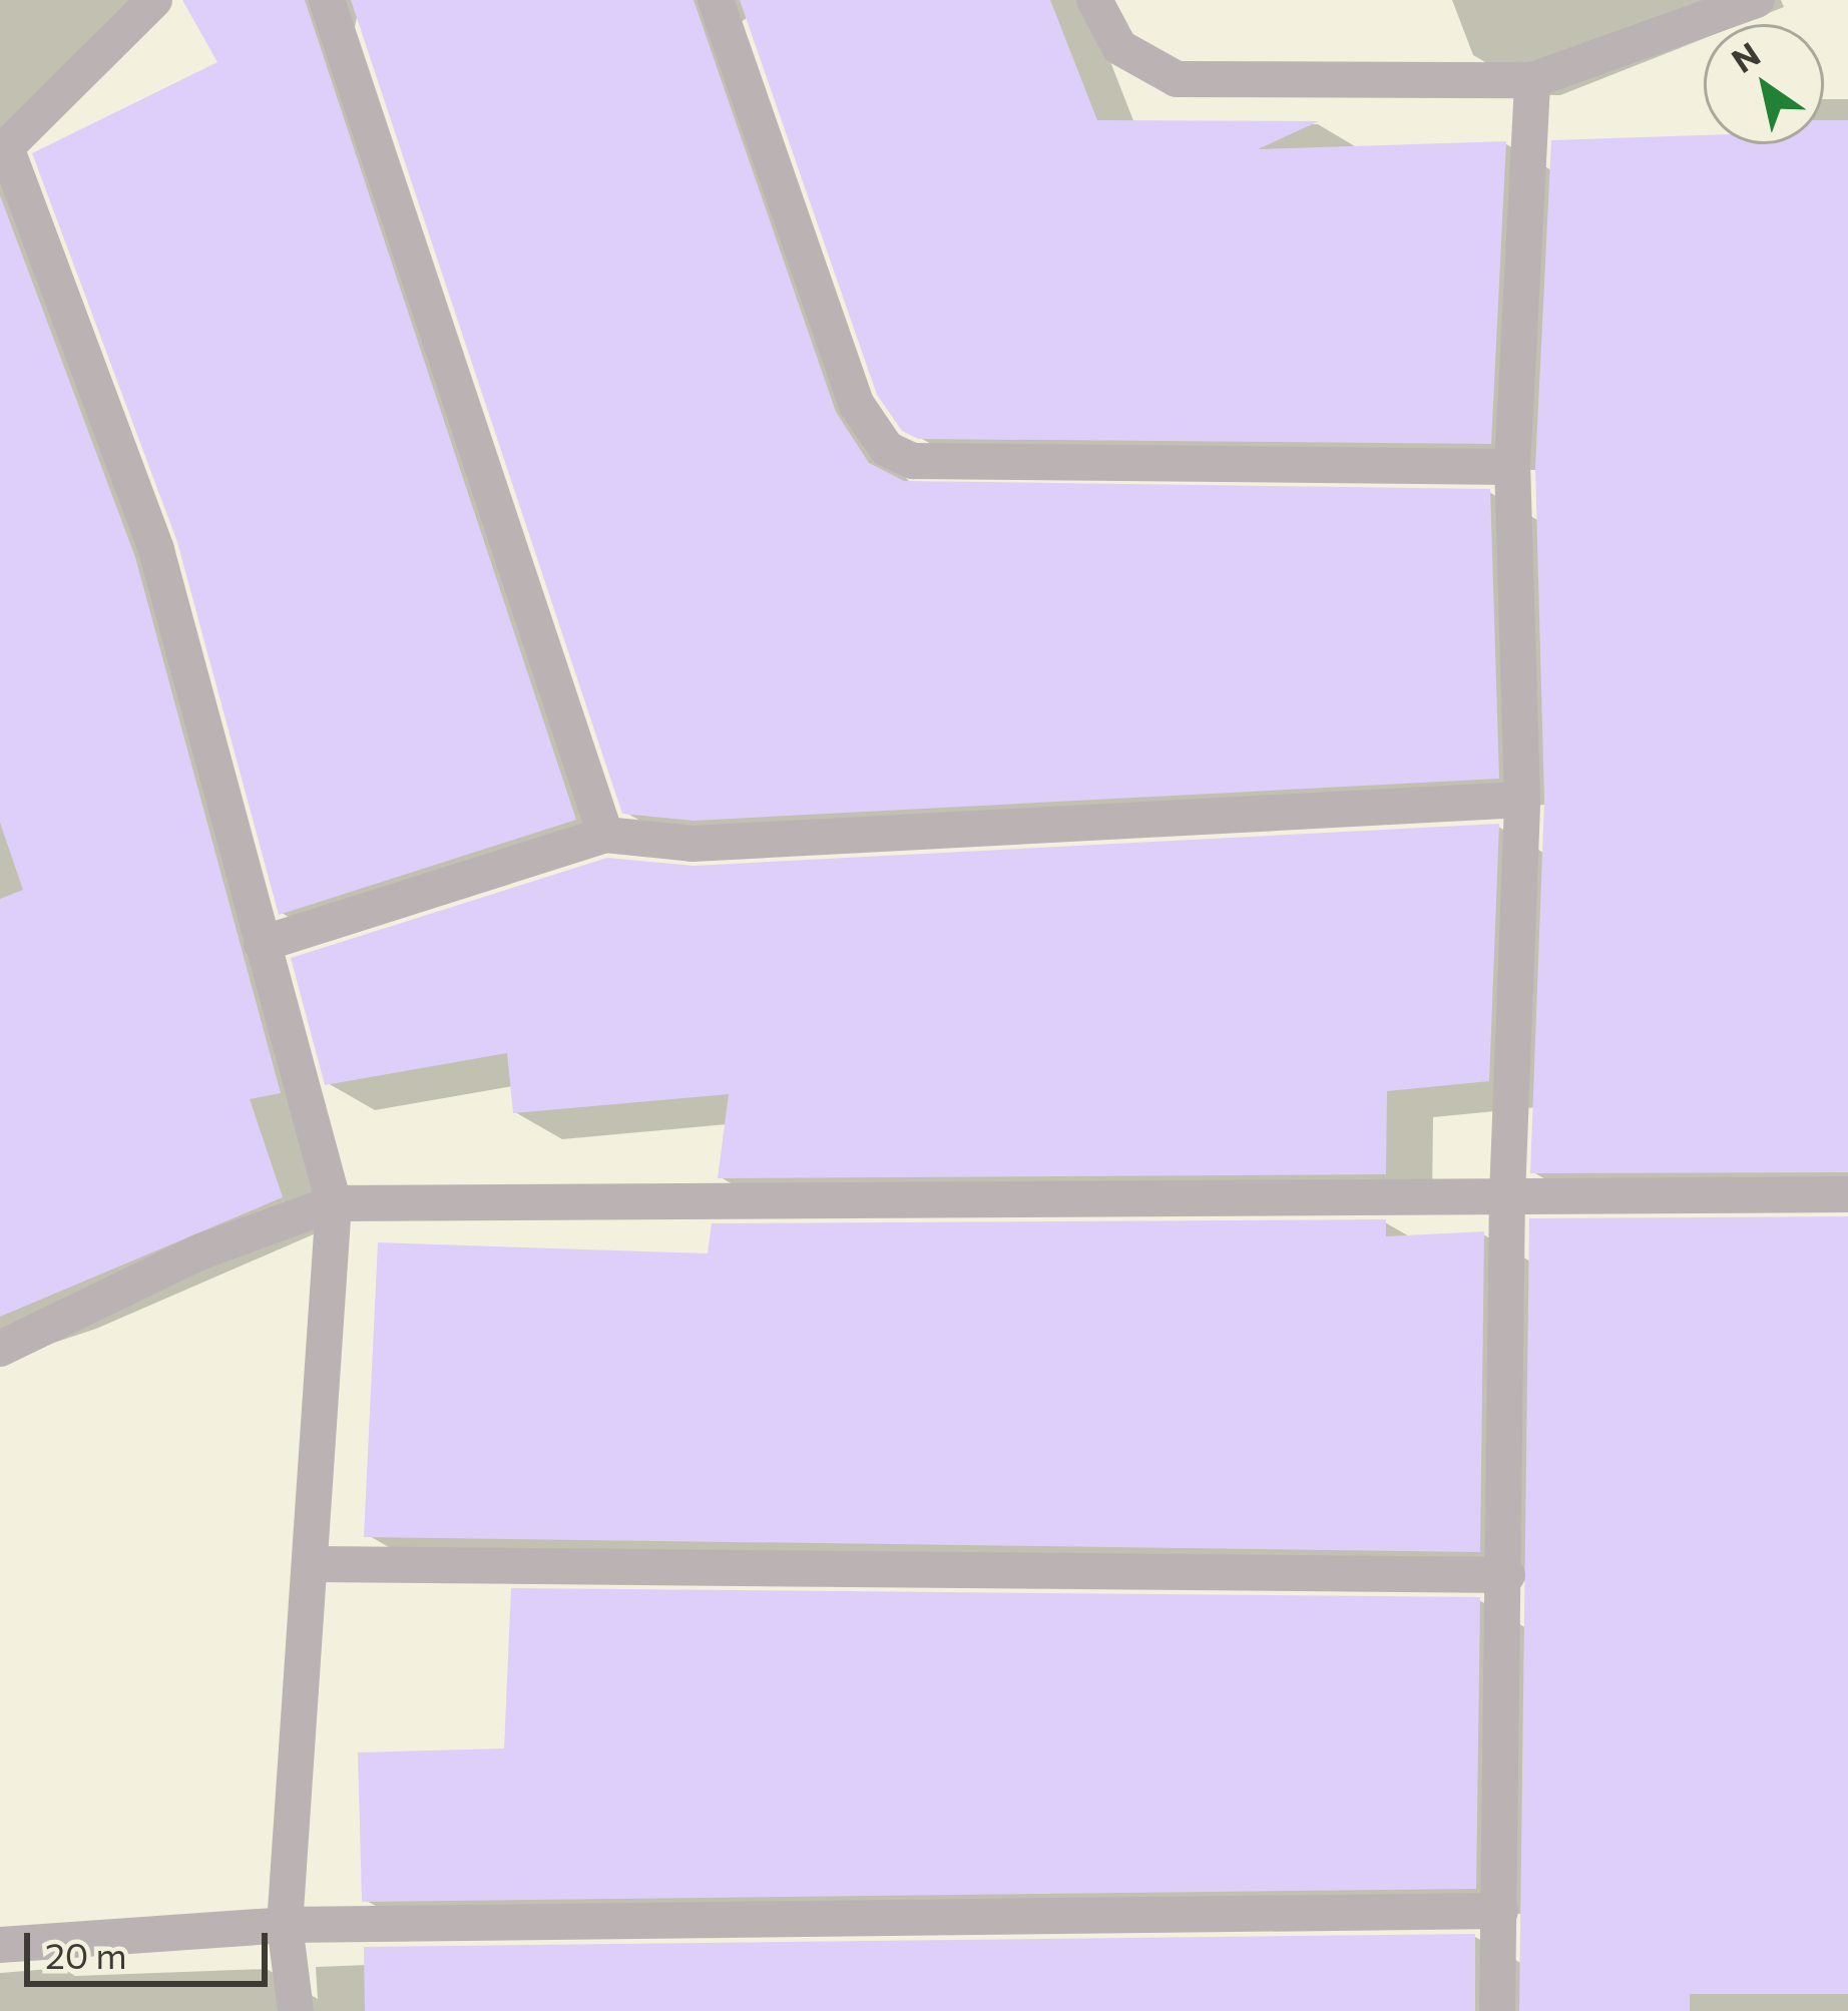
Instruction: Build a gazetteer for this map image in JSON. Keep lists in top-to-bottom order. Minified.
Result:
{"scale_bar":"20 m","north":"top left"}
